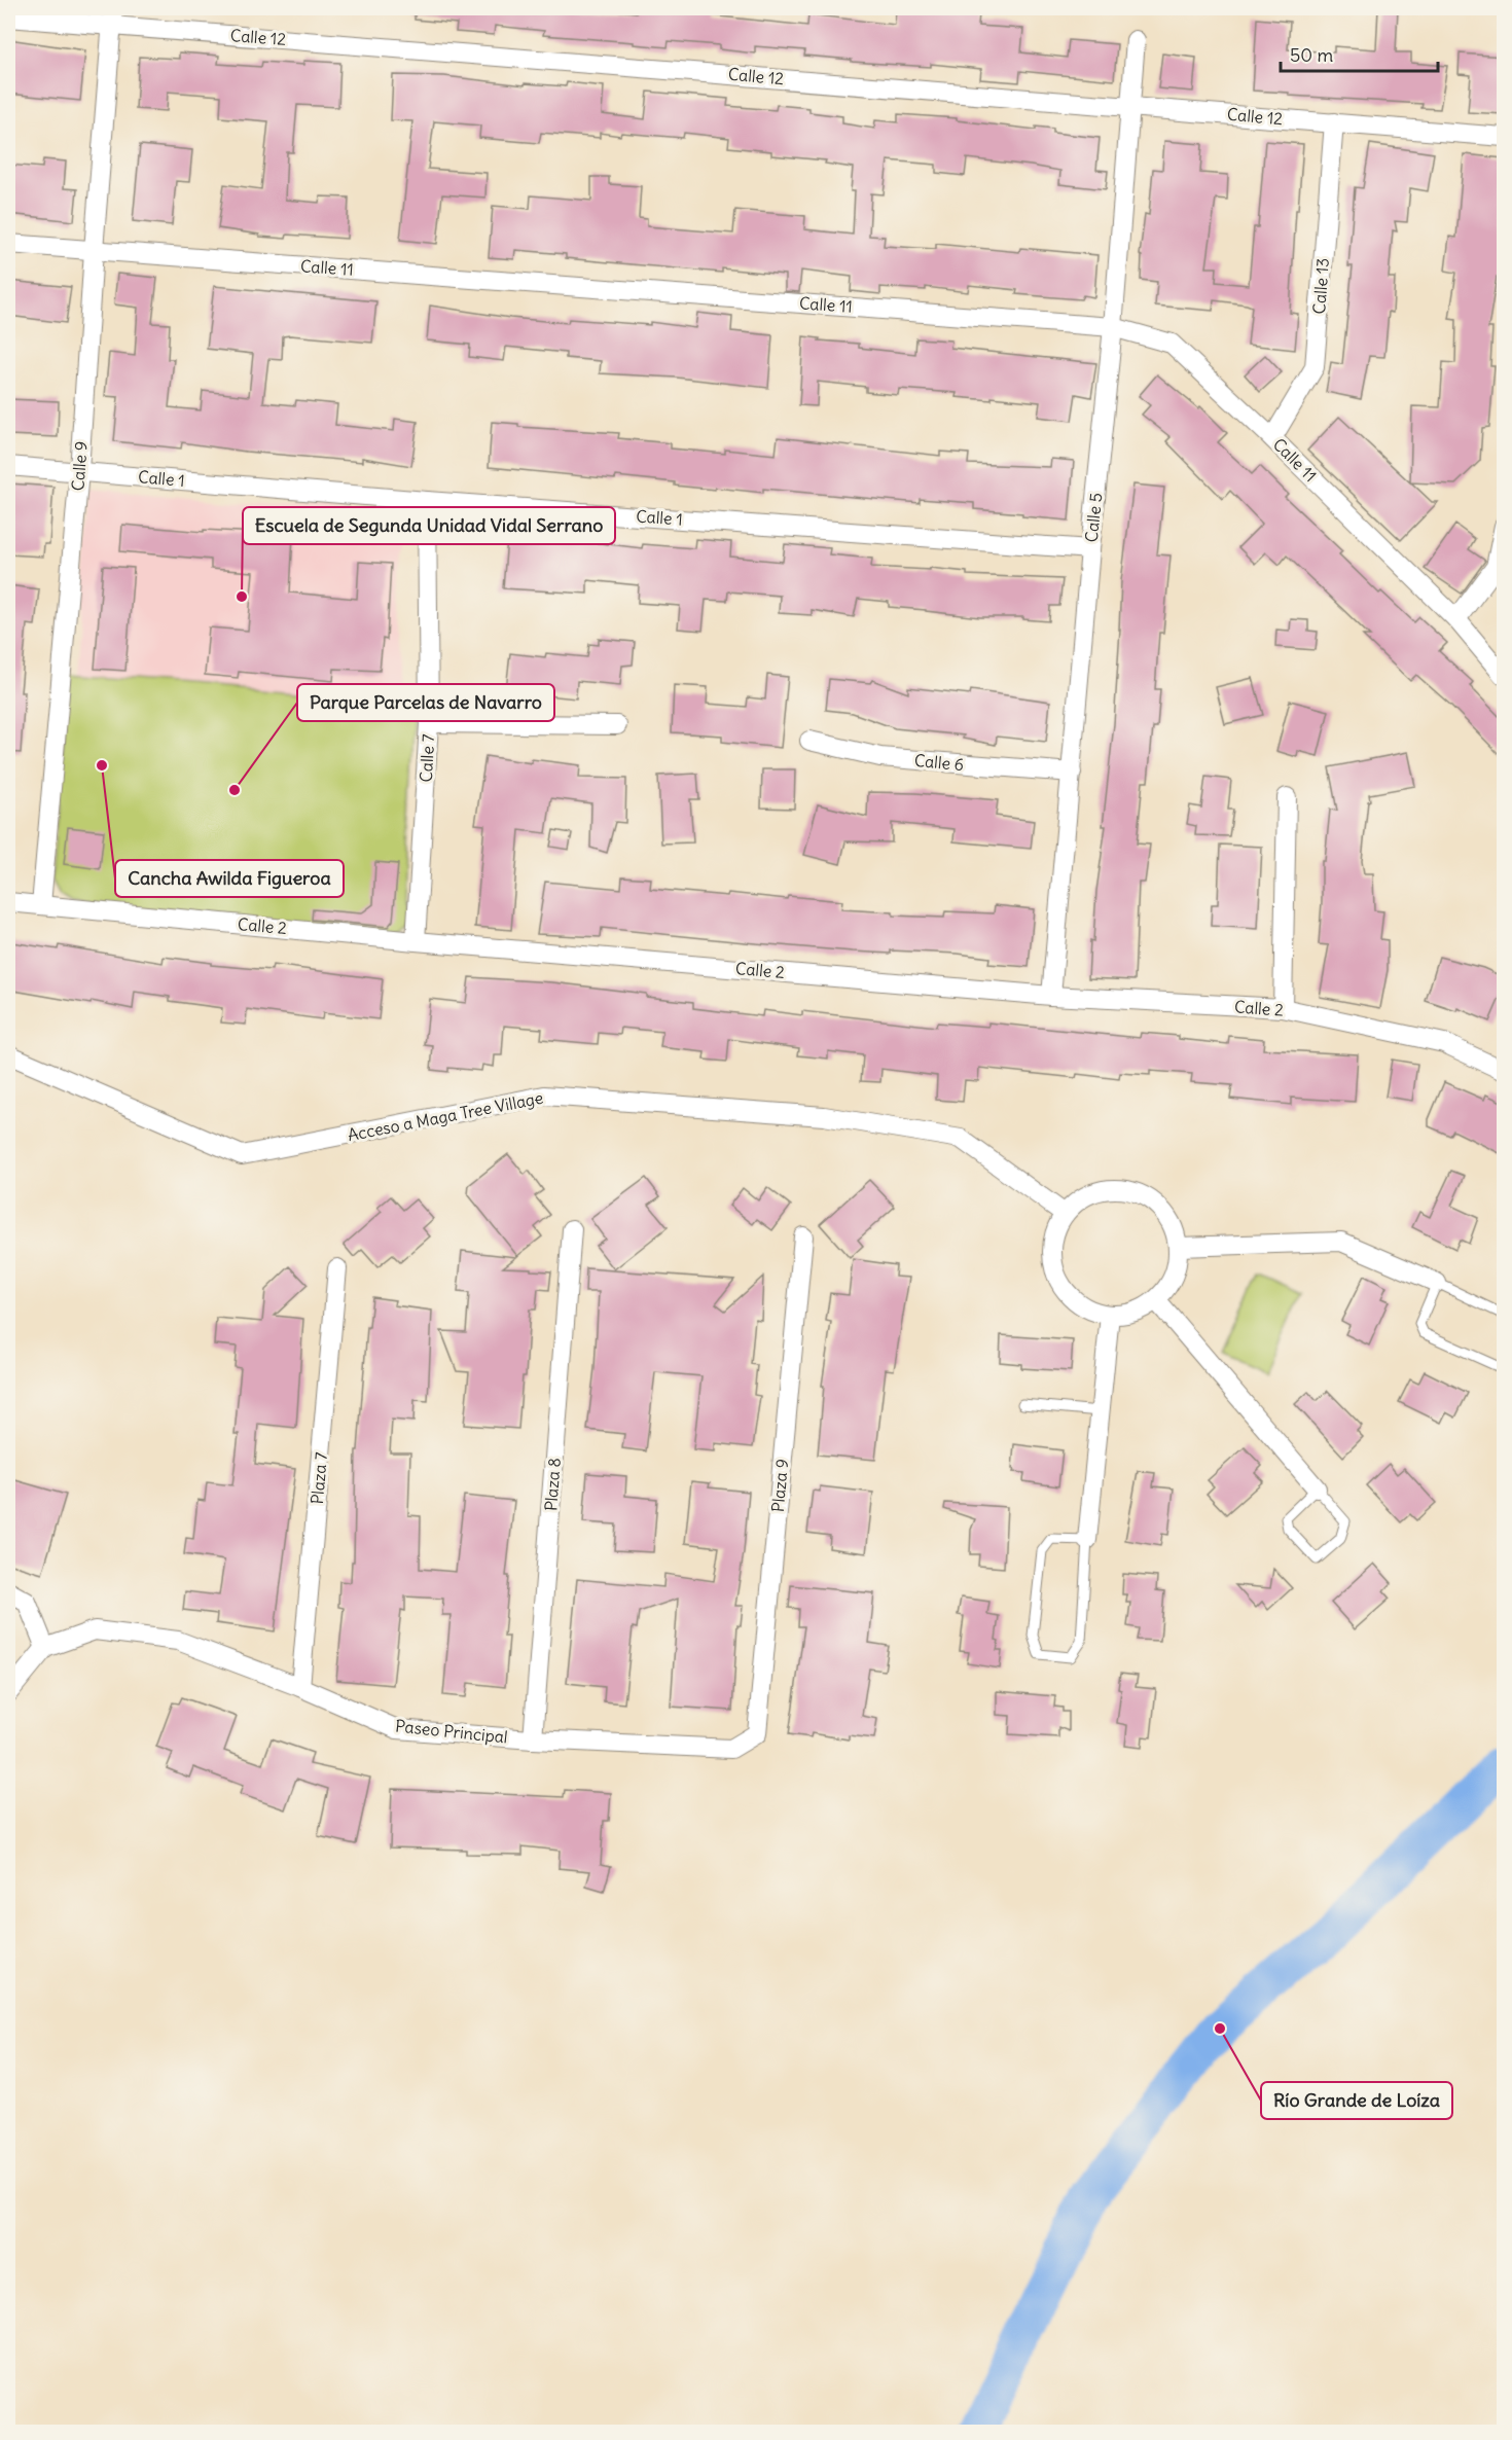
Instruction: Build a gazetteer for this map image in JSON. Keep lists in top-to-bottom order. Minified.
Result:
{"streets":{"street":["Calle 12","Calle 11","Calle 13","Calle 9","Calle 1","Calle 5","Calle 7","Calle 6","Calle 2","Acceso a Maga Tree Village","Plaza 7","Plaza 8","Plaza 9","Paseo Principal"]},"crossings":[["Calle 12","Calle 13"],["Calle 12","Calle 9"],["Calle 12","Calle 5"],["Calle 11","Calle 13"],["Calle 11","Calle 9"],["Calle 11","Calle 5"],["Calle 9","Calle 1"],["Calle 9","Calle 2"],["Calle 1","Calle 5"],["Calle 1","Calle 7"],["Calle 5","Calle 6"],["Calle 5","Calle 2"],["Calle 7","Calle 2"],["Plaza 7","Paseo Principal"],["Plaza 8","Paseo Principal"],["Plaza 9","Paseo Principal"]],"places":["Escuela de Segunda Unidad Vidal Serrano","Cancha Awilda Figueroa","Parque Parcelas de Navarro","Río Grande de Loíza"],"scale_bar":"50 m"}
